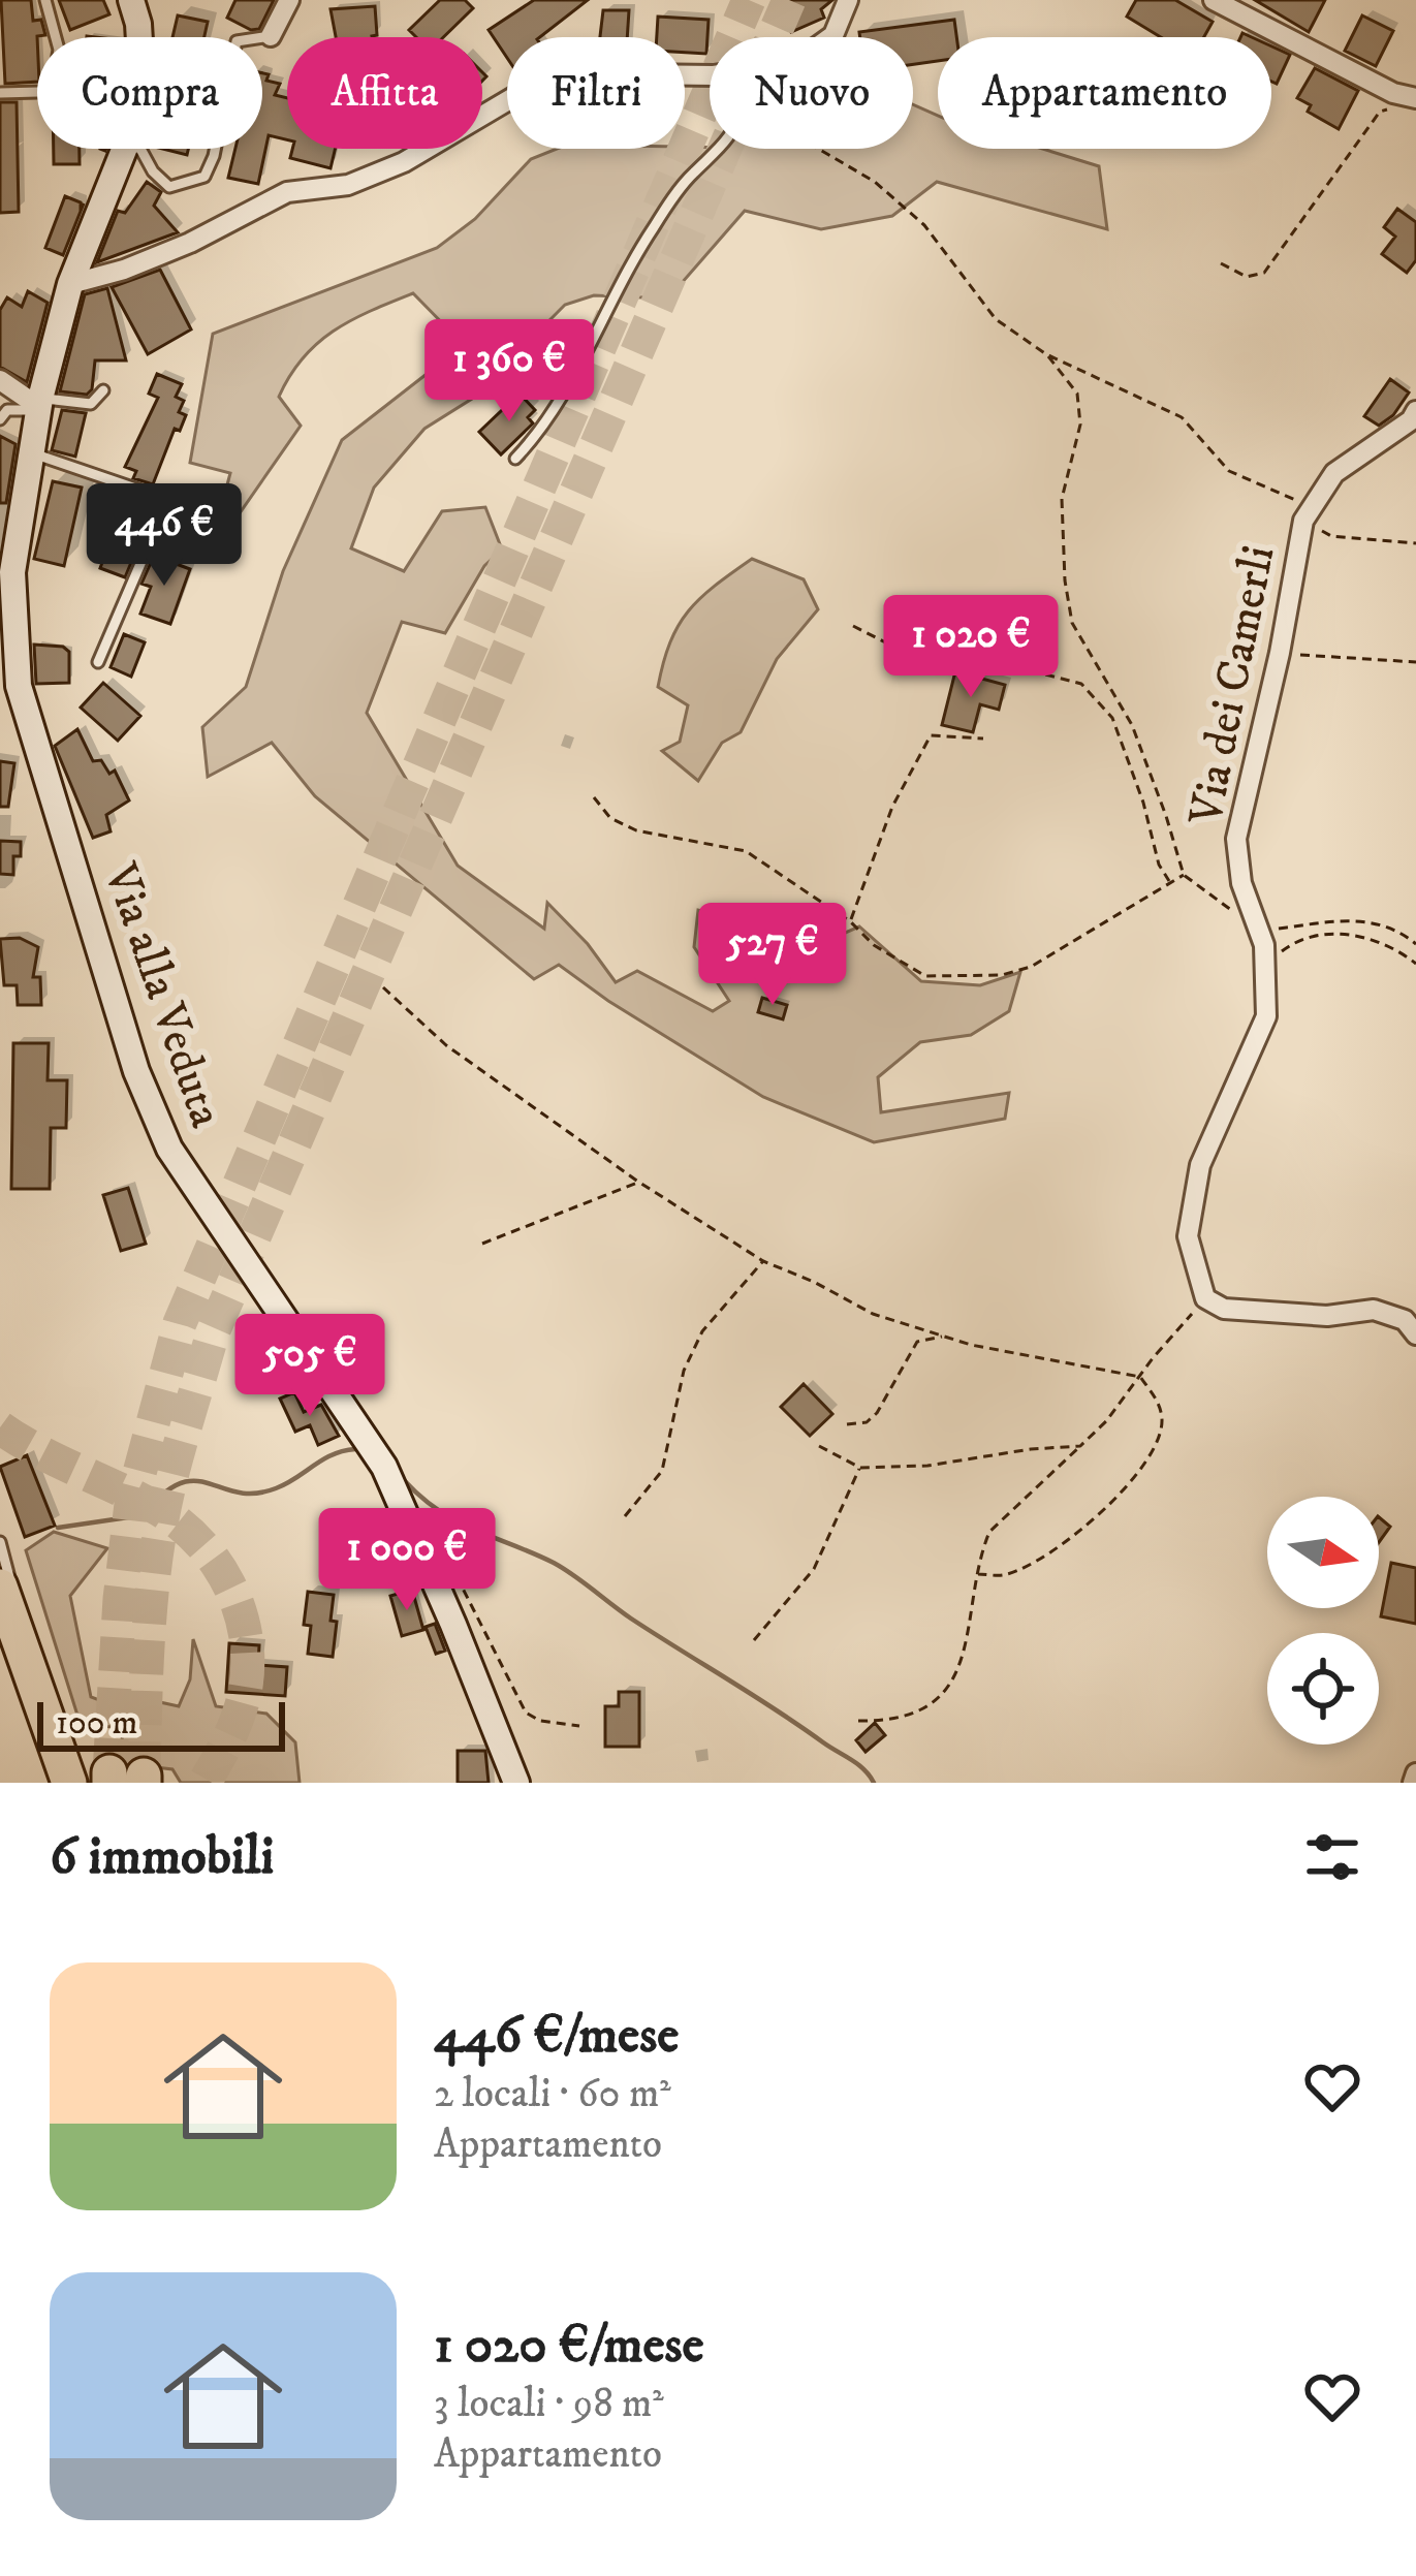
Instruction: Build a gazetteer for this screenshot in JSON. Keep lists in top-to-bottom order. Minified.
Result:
{"streets":{"street":["Via dei Camerli","Via alla Veduta"]},"scale_bar":"100 m","north":"right","page":{"chip":["Compra","Affitta","Filtri","Nuovo","Appartamento"],"price":["1 360 €","446 €","1 020 €","527 €","505 €","1 000 €"],"scale":"100 m","heading":"6 immobili","list":[{"name":"446 €/mese","note":"2 locali · 60 m² · Appartamento"},{"name":"1 020 €/mese","note":"3 locali · 98 m² · Appartamento"}]}}
